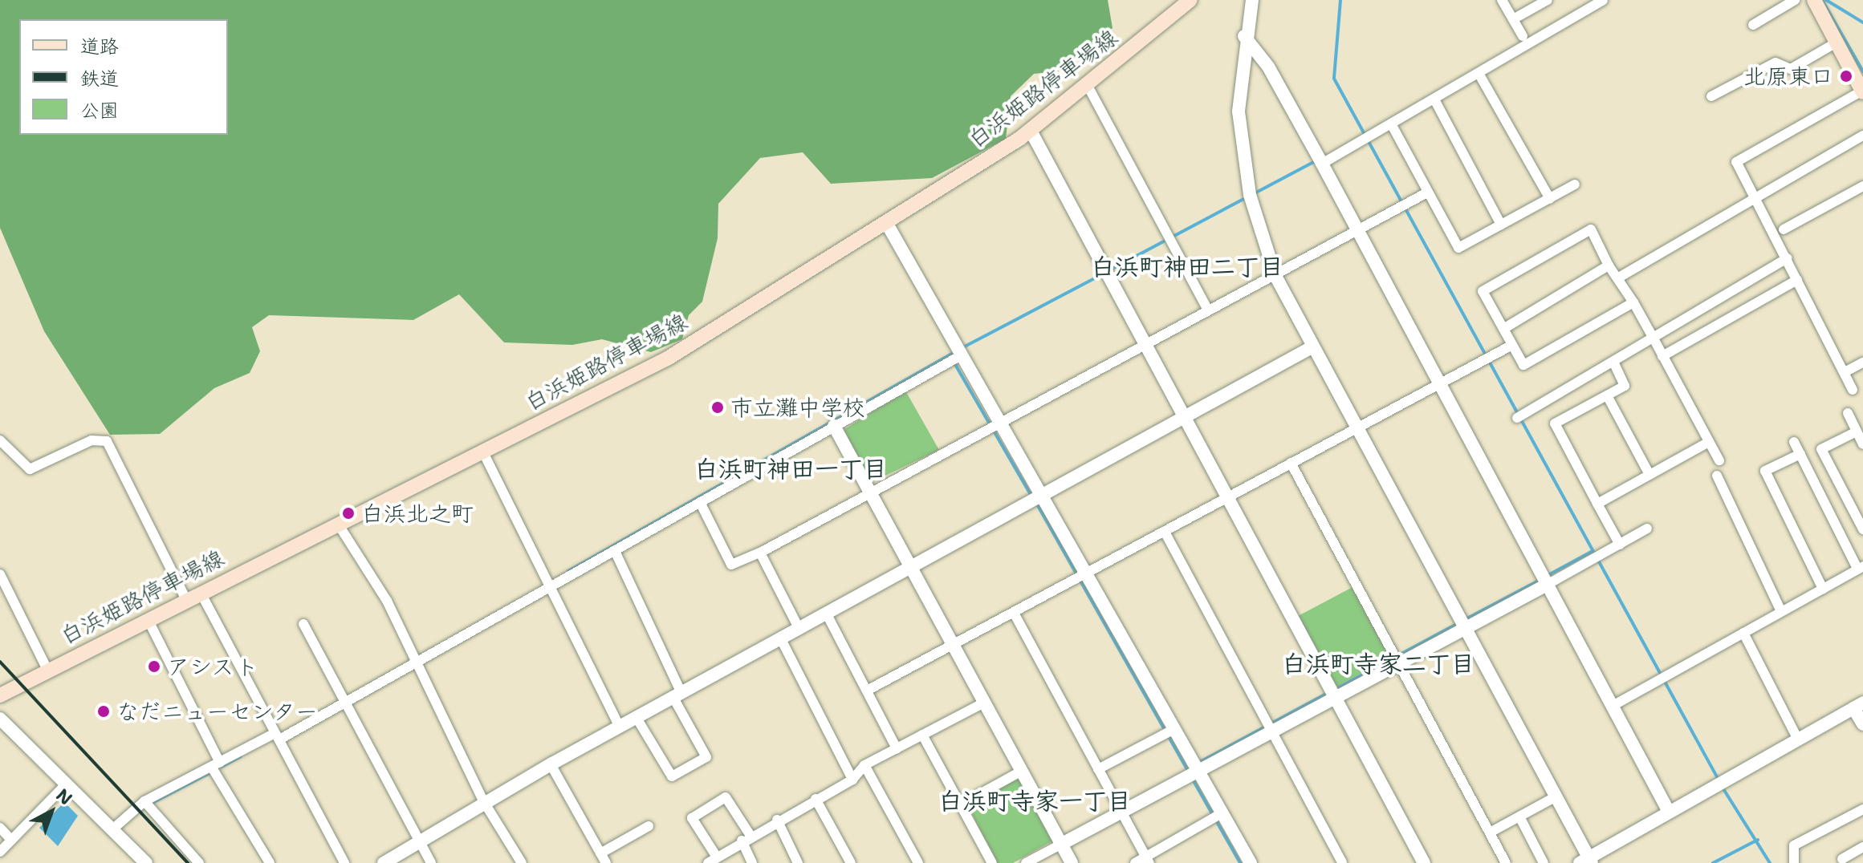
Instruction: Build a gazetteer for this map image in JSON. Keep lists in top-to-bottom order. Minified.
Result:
{"streets":{"main road":["白浜姫路停車場線"]},"districts":["白浜町神田二丁目","白浜町神田一丁目","白浜町寺家二丁目","白浜町寺家一丁目"],"places":["北原東口","市立灘中学校","白浜北之町","アシスト","なだニューセンター"],"legend":["道路","鉄道","公園"],"north":"top right"}
